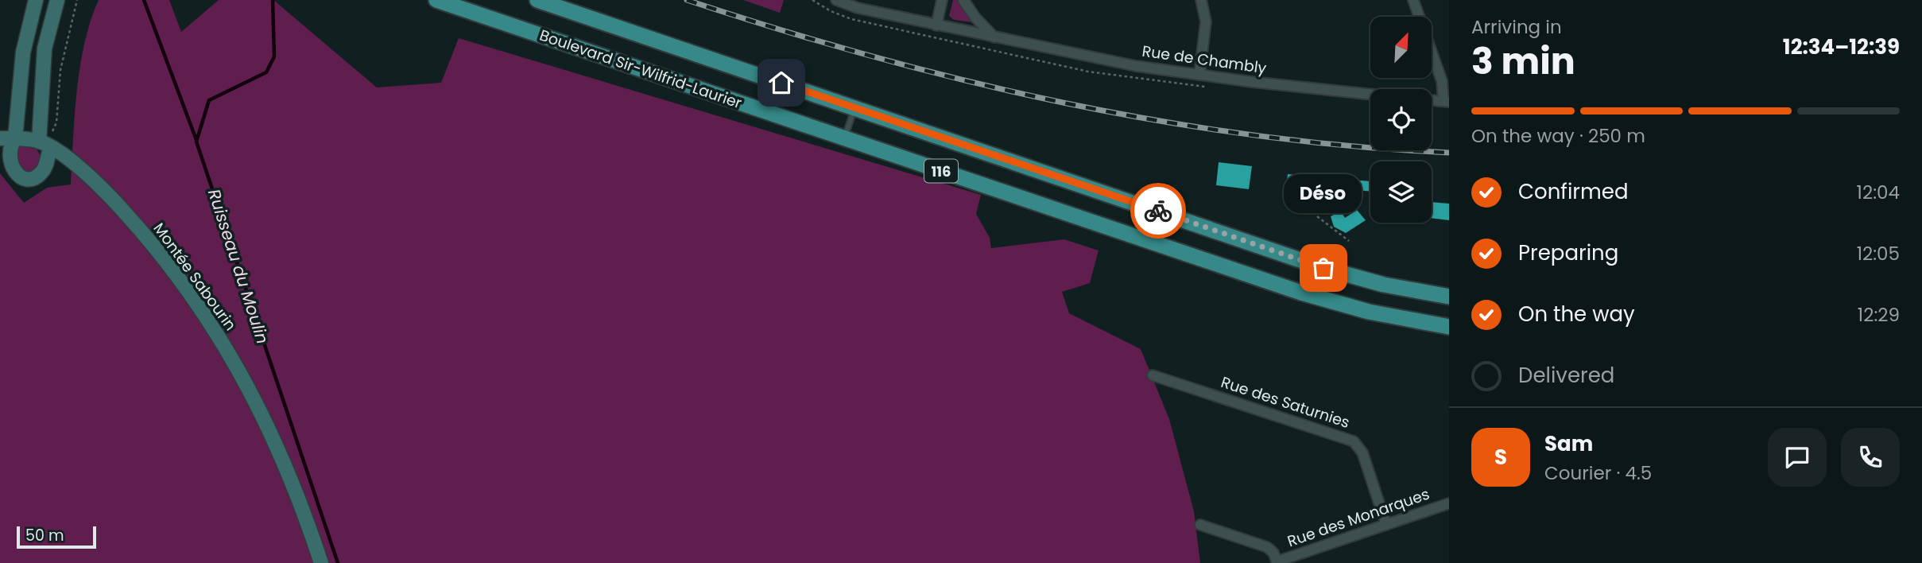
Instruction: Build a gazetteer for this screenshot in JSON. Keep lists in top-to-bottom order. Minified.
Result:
{"streets":{"main road":["Boulevard Sir-Wilfrid-Laurier","116"],"street":["Rue de Chambly","Montée Sabourin","Rue des Saturnies","Rue des Monarques"]},"crossings":[["Rue des Saturnies","Rue des Monarques"]],"water":["Ruisseau du Moulin"],"places":["Déso"],"scale_bar":"50 m","north":"top right","page":{"heading":["3 min","Arriving in","12:34–12:39"],"panel":["Sam","Courier · 4.5"],"bar":"On the way · 250 m","list":[["Confirmed","12:04"],["Preparing","12:05"],["On the way","12:29"],"Delivered"],"bubble":"Déso","round":"S","scale":"50 m"}}
